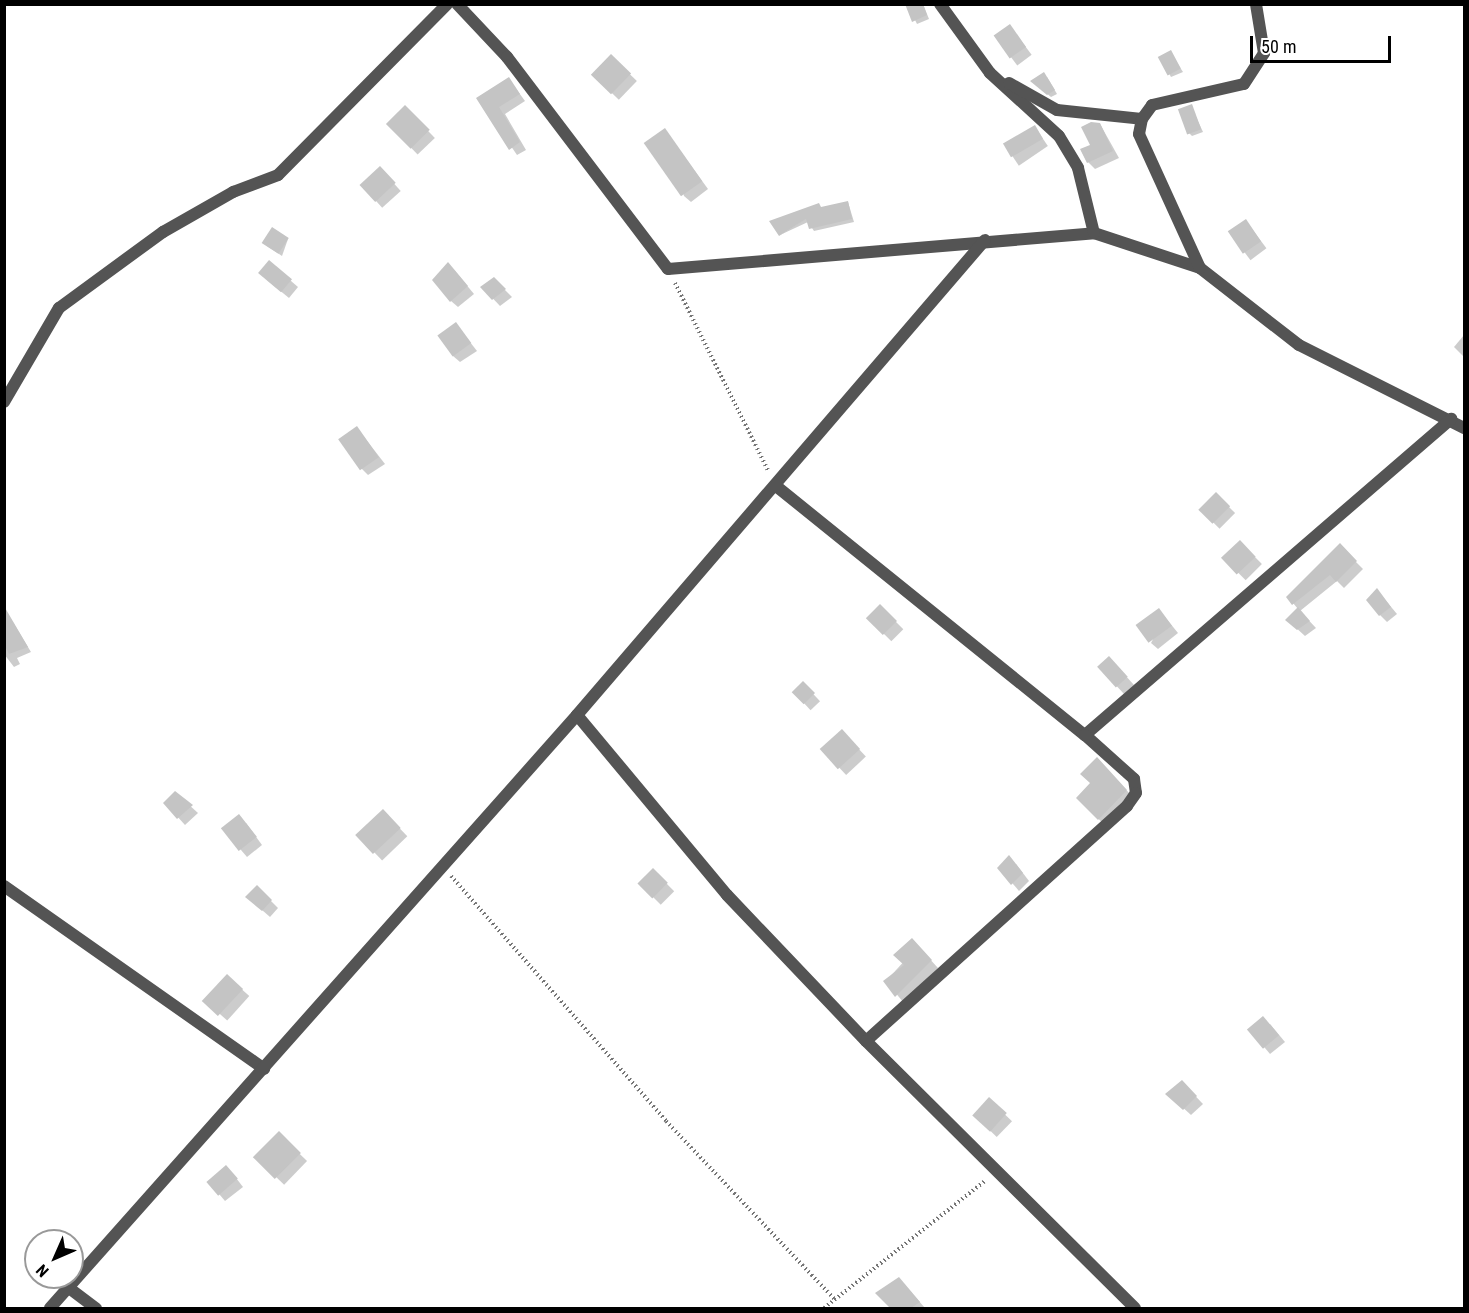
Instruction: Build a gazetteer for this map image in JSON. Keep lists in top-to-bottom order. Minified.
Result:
{"scale_bar":"50 m","north":"bottom left"}
